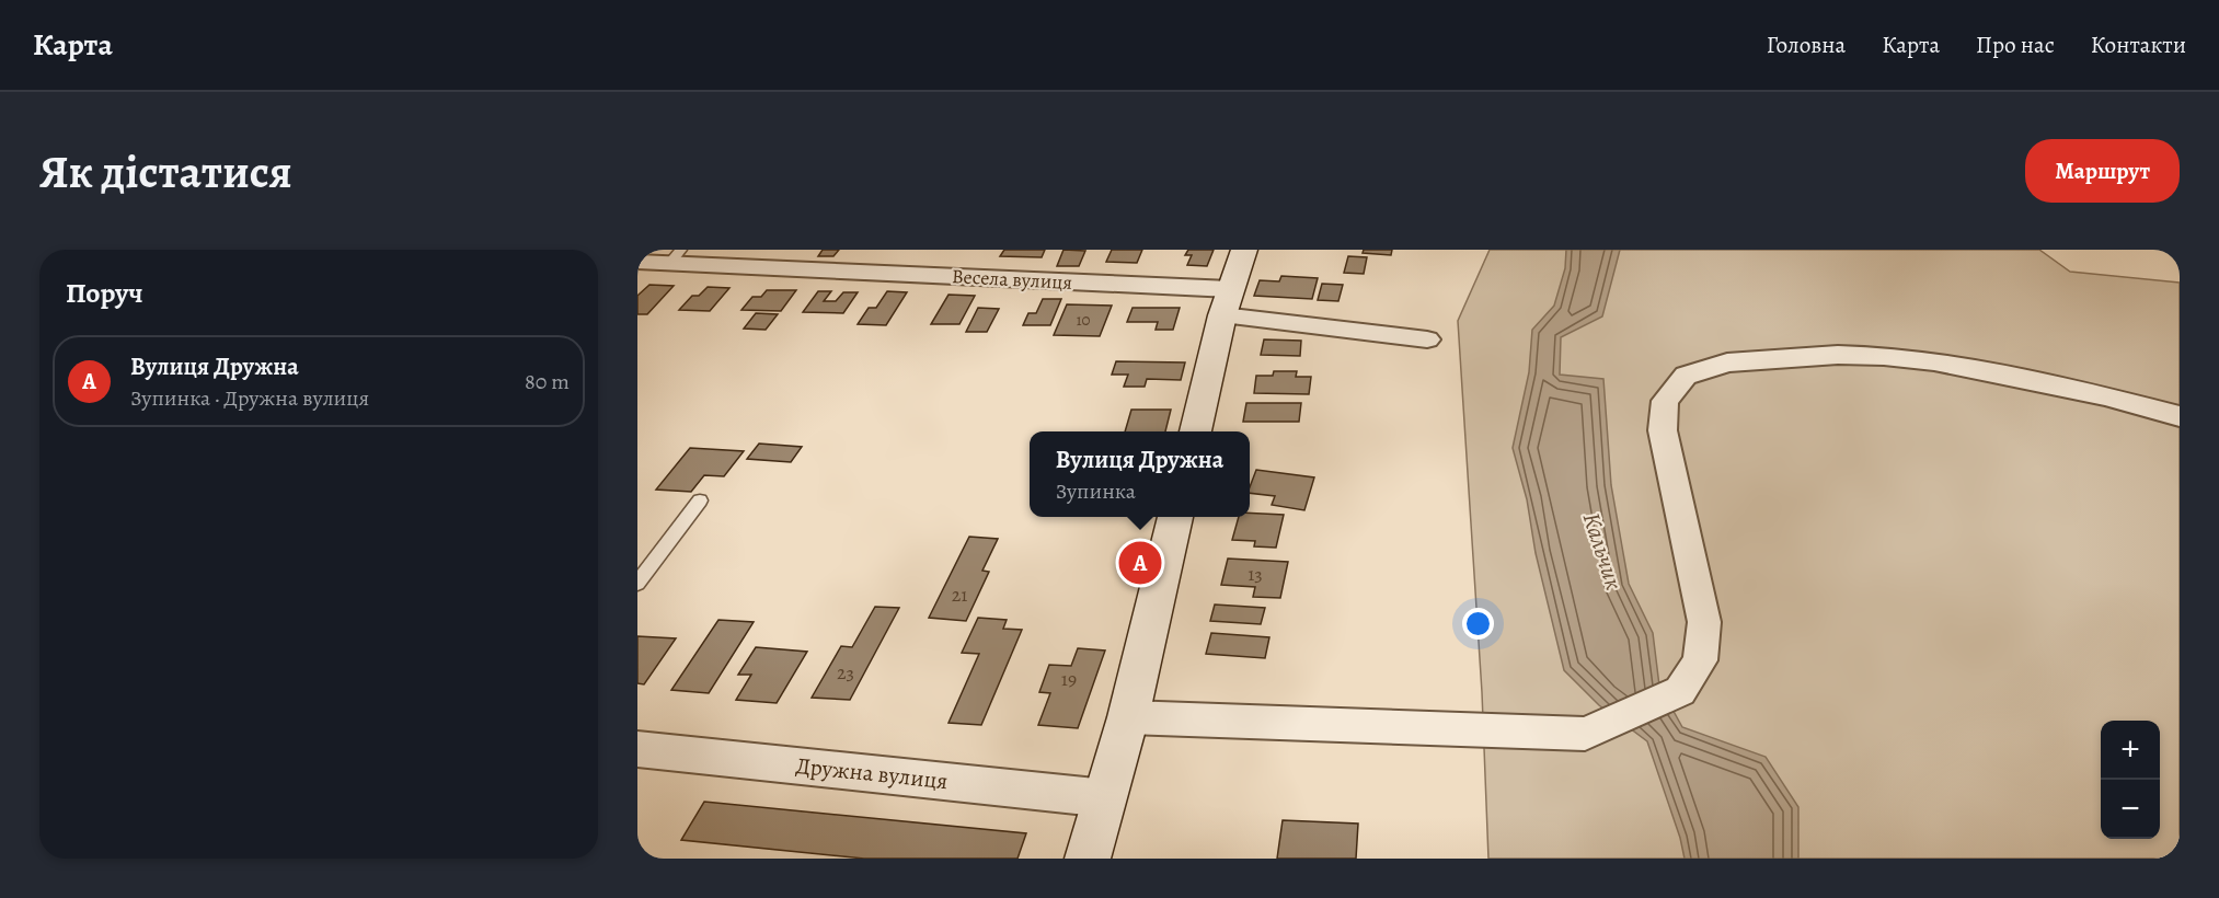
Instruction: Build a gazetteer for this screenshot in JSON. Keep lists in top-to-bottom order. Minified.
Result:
{"streets":{"street":["Весела вулиця","Дружна вулиця"]},"water":["Кальчик"],"house_numbers":["10","13","21","23","19"],"page":{"header":"Карта","nav":["Головна","Карта","Про нас","Контакти"],"buttons":"Маршрут","title":"Як дістатися","heading":"Поруч","list":[{"mark":"A","name":"Вулиця Дружна","note":"Зупинка · Дружна вулиця","value":"80 m"}],"popup":["Вулиця Дружна","Зупинка"],"pins":"A","map_buttons":["+","−"]}}
